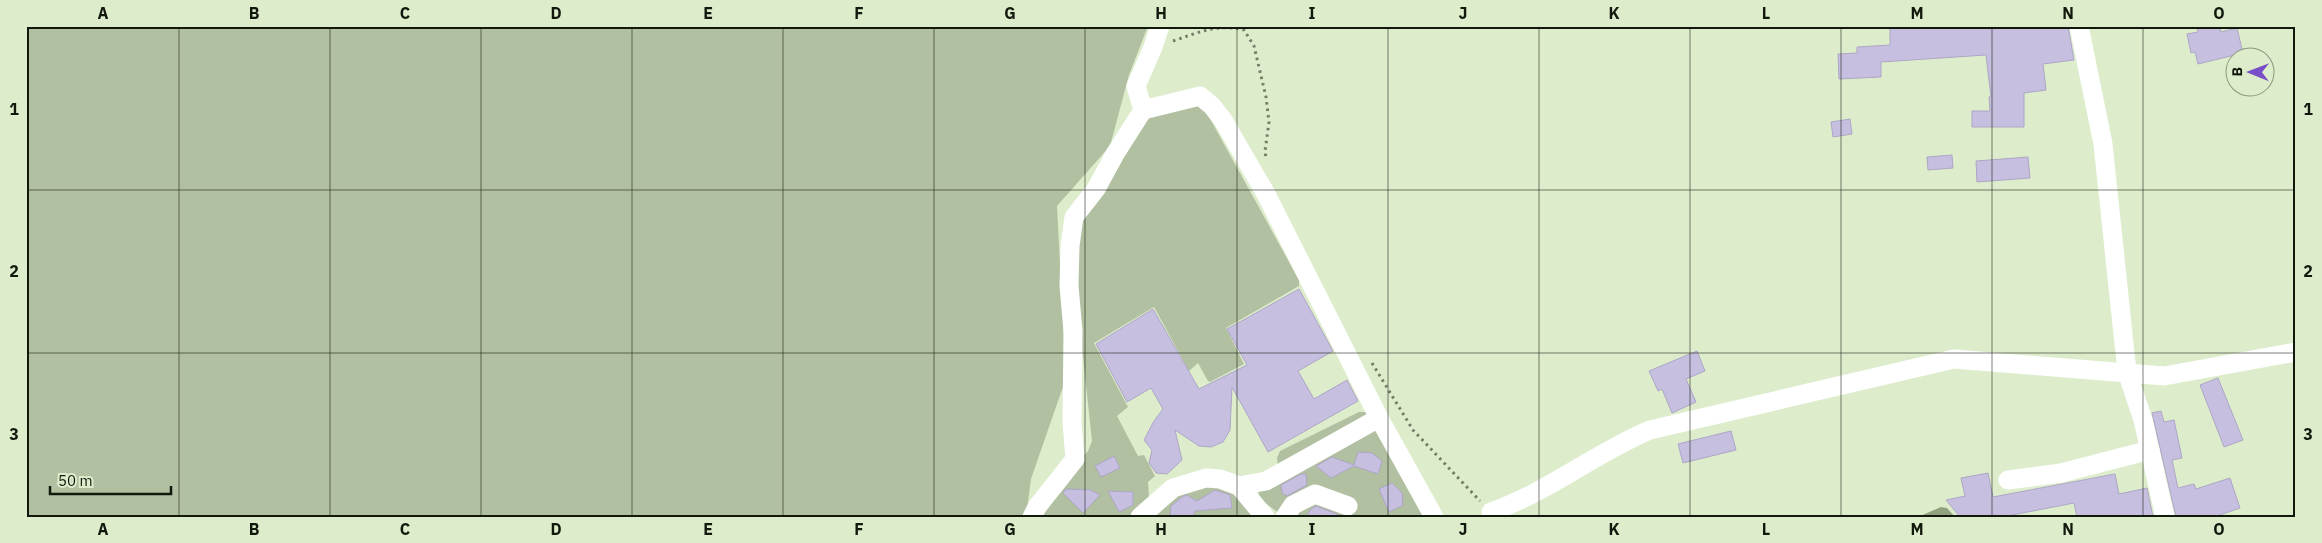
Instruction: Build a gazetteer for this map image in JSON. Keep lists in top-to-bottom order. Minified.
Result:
{"scale_bar":"50 m","north":"left","grid":{"columns":["A","B","C","D","E","F","G","H","I","J","K","L","M","N","O"],"rows":["1","2","3"]}}
